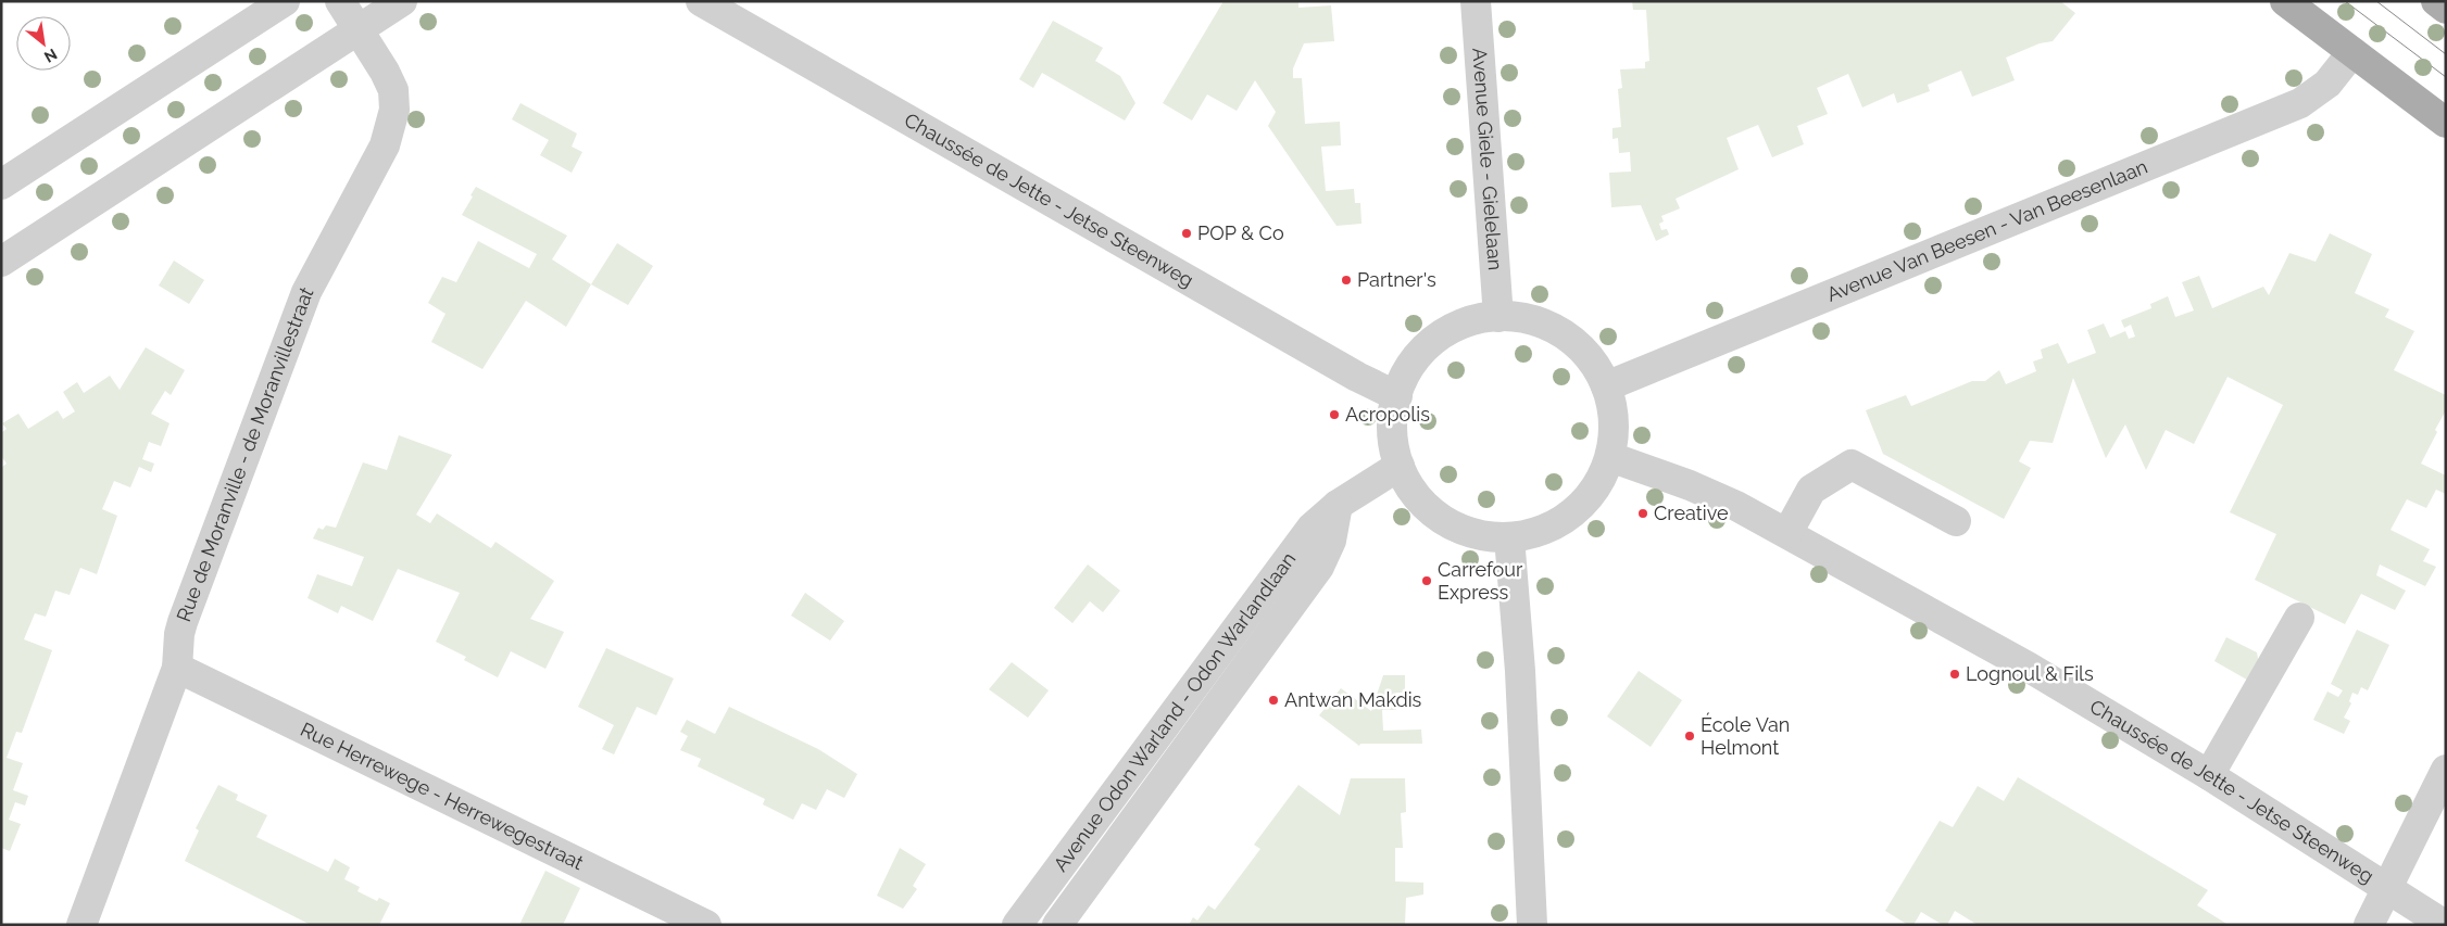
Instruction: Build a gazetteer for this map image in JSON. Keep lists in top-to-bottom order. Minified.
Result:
{"streets":{"street":["Avenue Giele - Gielelaan","Chaussée de Jette - Jetse Steenweg","Avenue Van Beesen - Van Beesenlaan","Rue de Moranville - de Moranvillestraat","Avenue Odon Warland - Odon Warlandlaan","Rue Herrewege - Herrewegestraat"]},"crossings":[["Rue de Moranville - de Moranvillestraat","Rue Herrewege - Herrewegestraat"]],"places":["POP & Co","Partner's","Acropolis","Creative","Carrefour Express","Lognoul & Fils","Antwan Makdis","École Van Helmont"],"north":"bottom right"}
